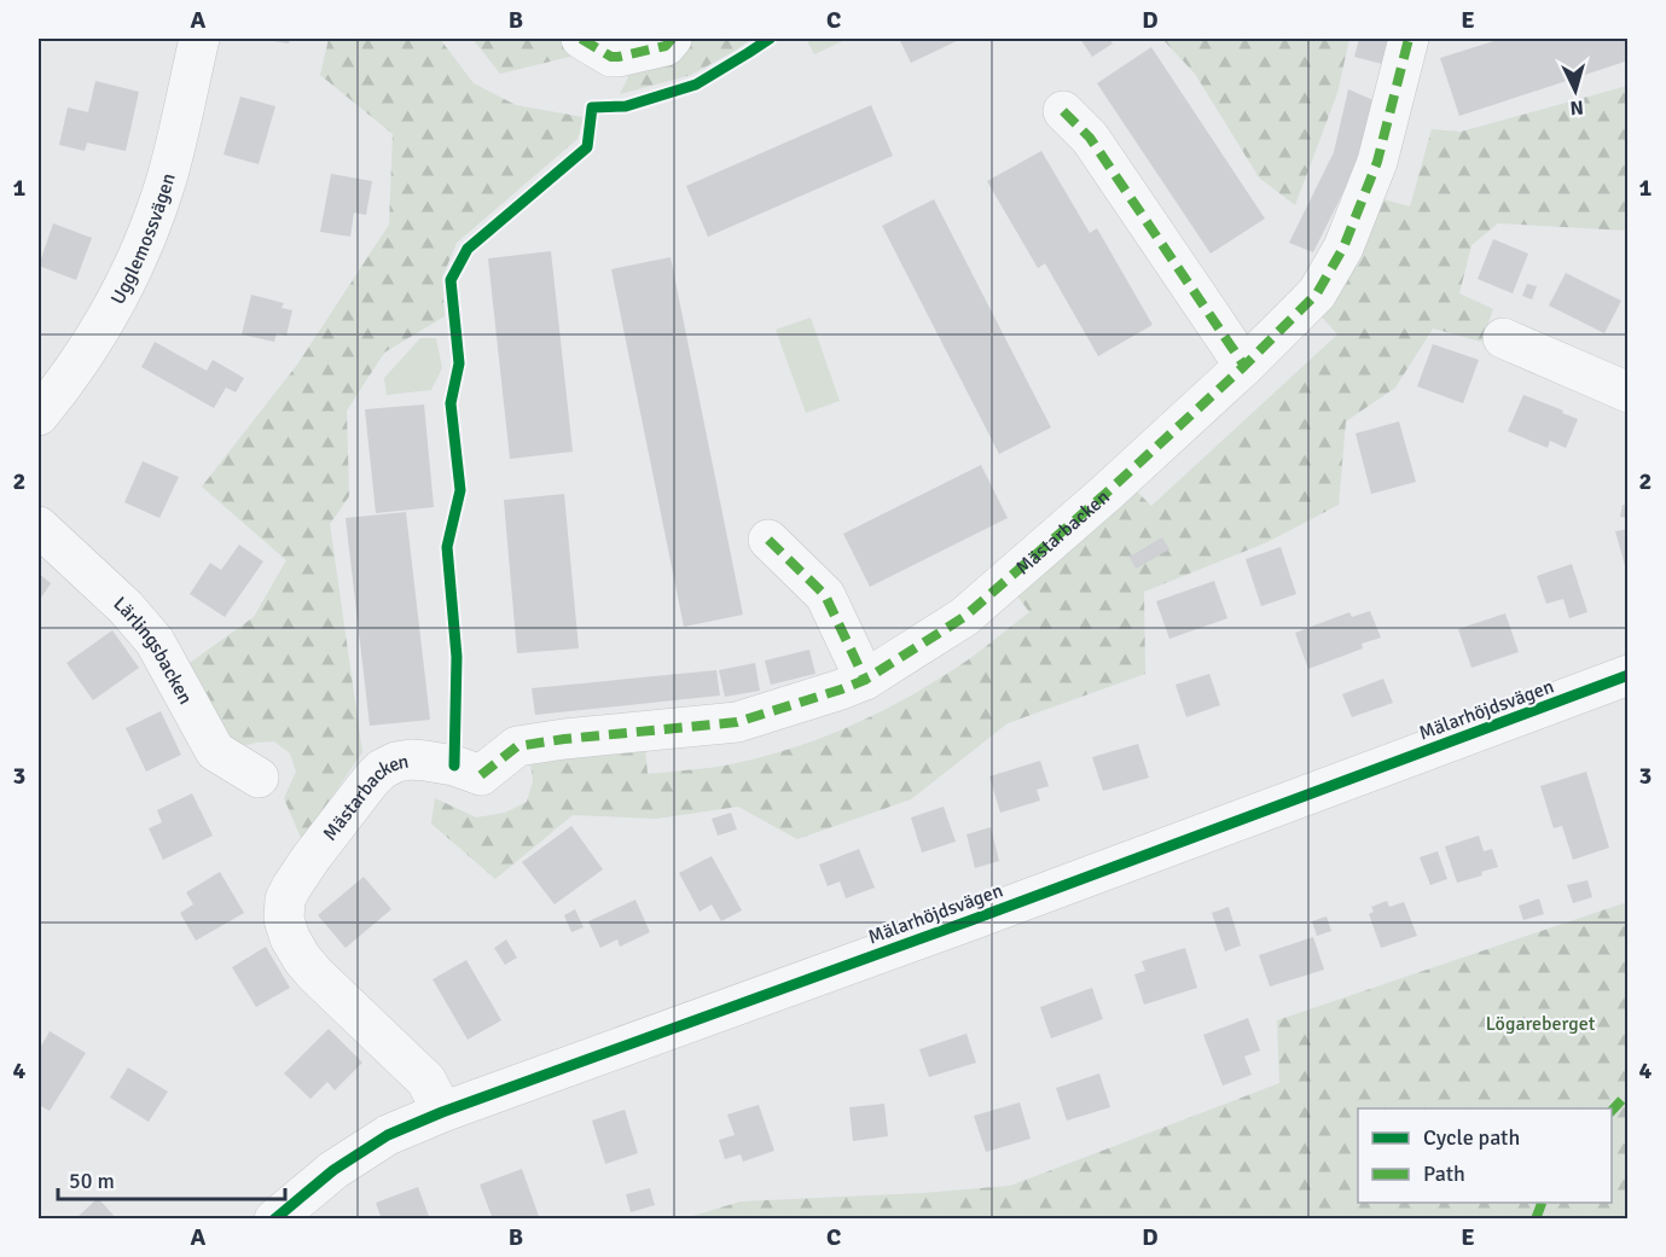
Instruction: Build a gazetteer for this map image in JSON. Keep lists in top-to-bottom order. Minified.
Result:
{"streets":{"street":["Ugglemossvägen","Mästarbacken","Lärlingsbacken","Mälarhöjdsvägen"]},"crossings":[["Mästarbacken","Mälarhöjdsvägen"]],"parks":["Lögareberget"],"legend":["Cycle path","Path"],"scale_bar":"50 m","north":"bottom","grid":{"columns":["A","B","C","D","E"],"rows":["1","2","3","4"]}}
